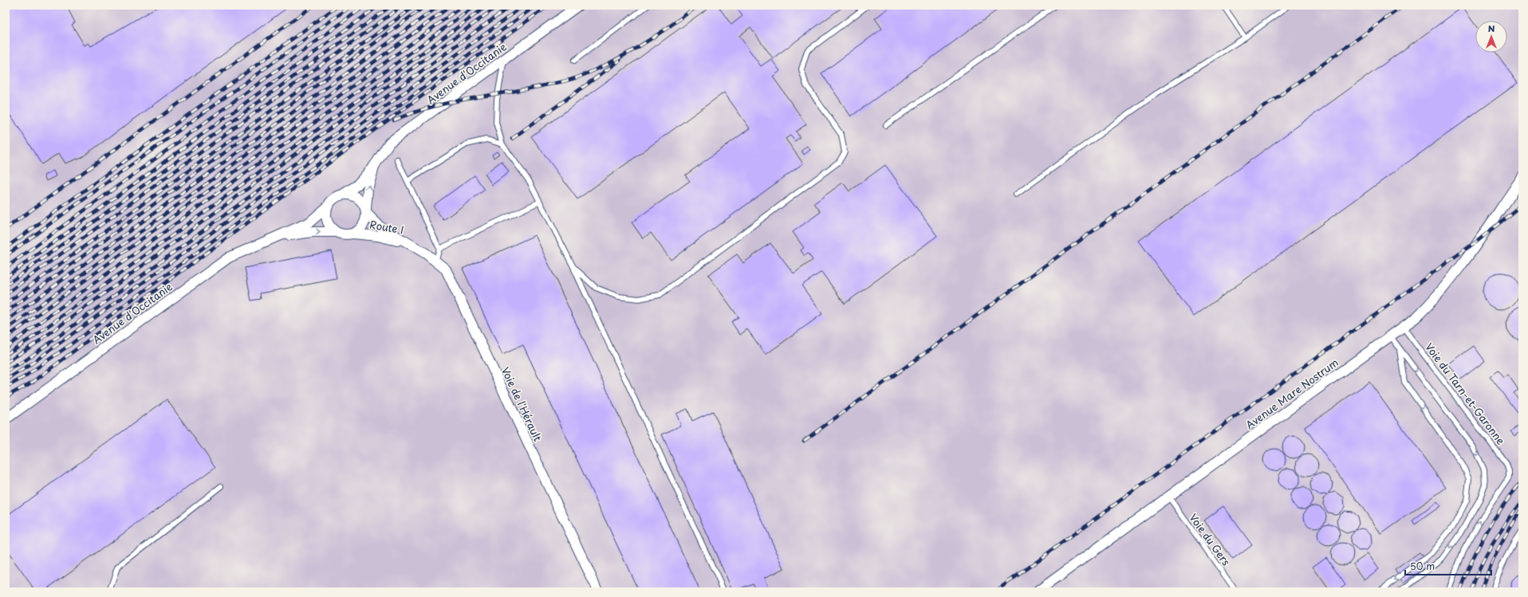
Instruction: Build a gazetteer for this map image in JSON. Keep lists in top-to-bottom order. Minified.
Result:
{"streets":{"street":["Avenue d'Occitanie","Route I","Avenue Mare Nostrum","Voie de l'Hérault"],"lane":["Voie du Tarn-et-Garonne","Voie du Gers"]},"crossings":[["Avenue d'Occitanie","Route I"],["Route I","Voie de l'Hérault"],["Avenue Mare Nostrum","Voie du Tarn-et-Garonne"],["Avenue Mare Nostrum","Voie du Gers"]],"one_way":["Voie du Tarn-et-Garonne"],"scale_bar":"50 m","north":"top"}
